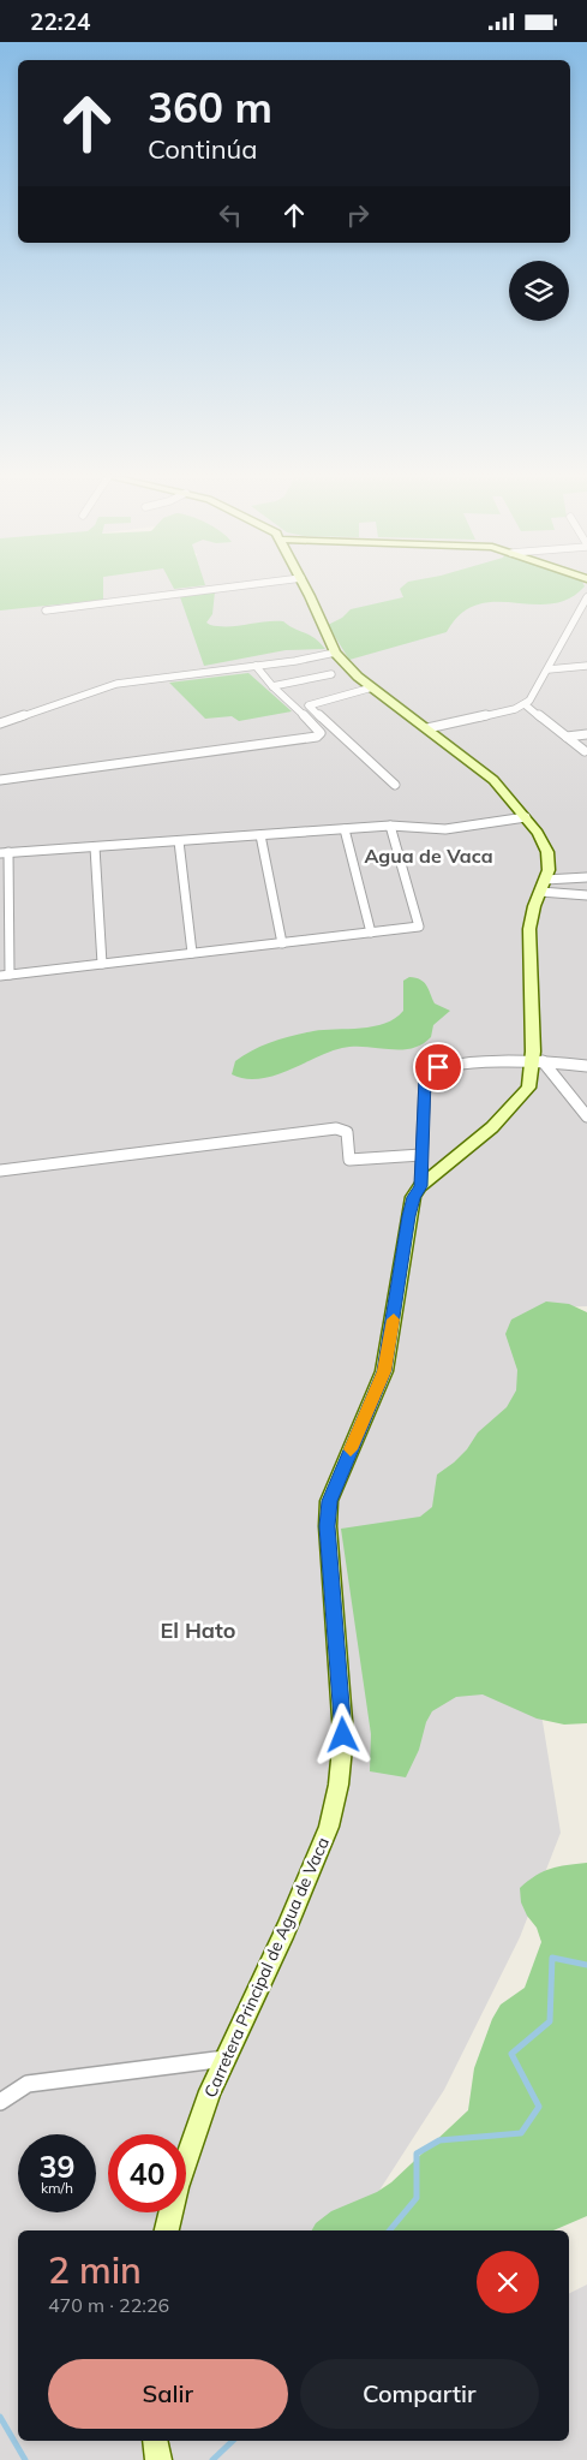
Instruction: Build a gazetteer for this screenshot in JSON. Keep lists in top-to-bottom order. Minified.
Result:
{"streets":{"street":["Carretera Principal de Agua de Vaca"]},"districts":["Agua de Vaca","El Hato"],"page":{"status":"22:24","turn":["360 m","Continúa"],"speed":"39 km/h","limit":"40","heading":["2 min","470 m · 22:26"],"buttons":["Salir","Compartir"]}}
